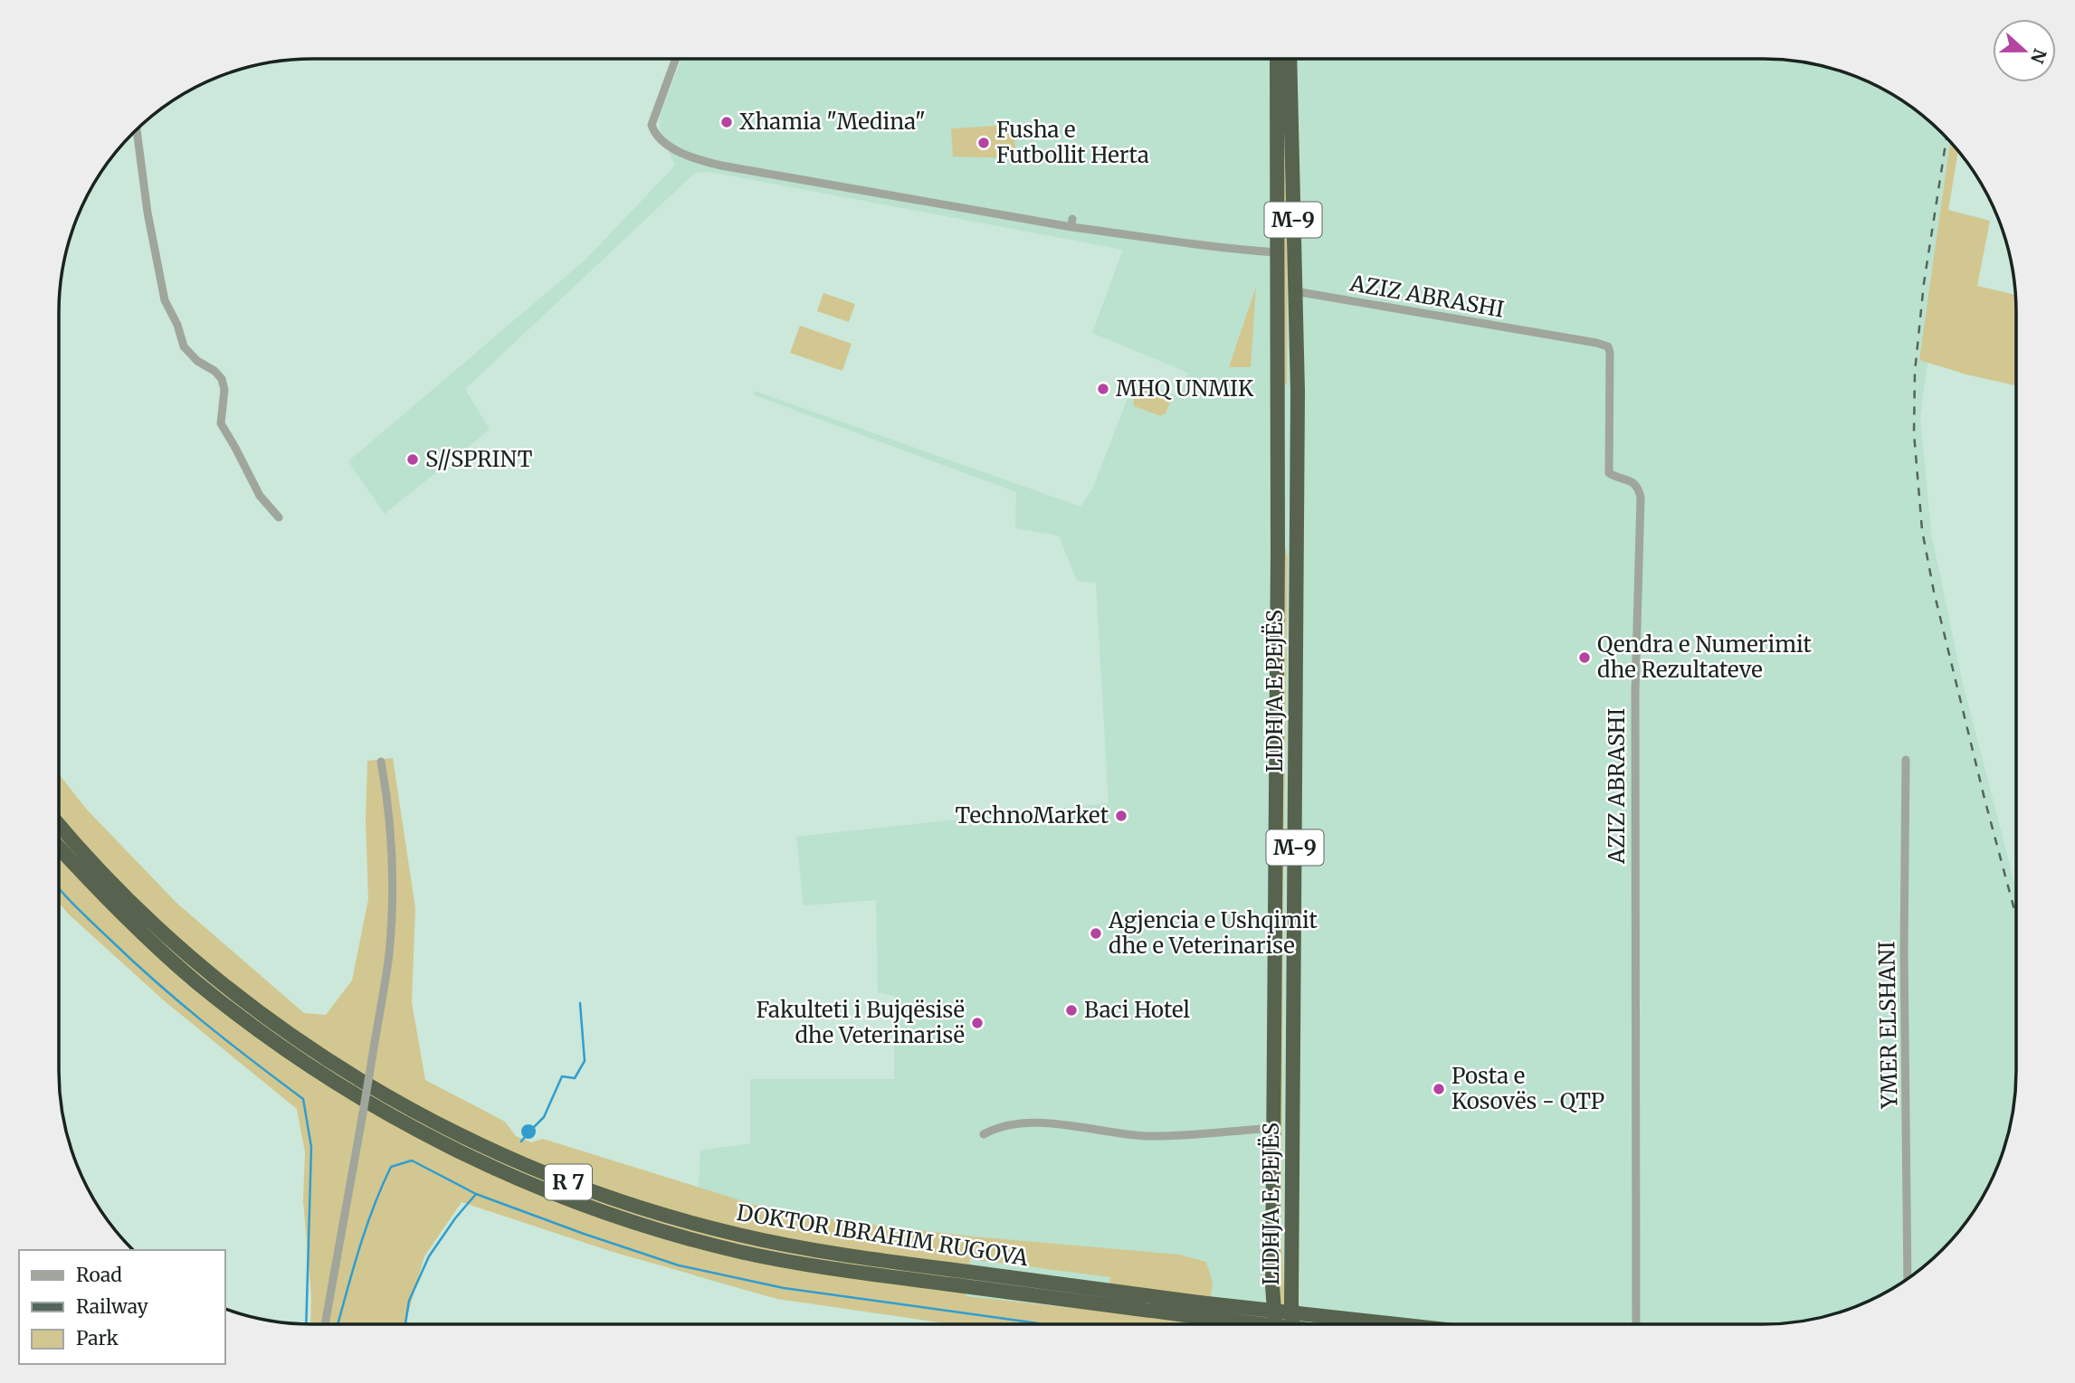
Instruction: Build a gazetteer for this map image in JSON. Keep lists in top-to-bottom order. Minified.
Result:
{"streets":{"highway":["M-9","LIDHJA E PEJËS","R 7","DOKTOR IBRAHIM RUGOVA"],"street":["AZIZ ABRASHI","YMER ELSHANI"]},"crossings":[["AZIZ ABRASHI","LIDHJA E PEJËS"]],"places":["Xhamia \"Medina\"","Fusha e Futbollit Herta","MHQ UNMIK","S//SPRINT","Qendra e Numerimit dhe Rezultateve","TechnoMarket","Agjencia e Ushqimit dhe e Veterinarise","Baci Hotel","Fakulteti i Bujqësisë dhe Veterinarisë","Posta e Kosovës - QTP"],"legend":["Road","Railway","Park"],"north":"right"}
